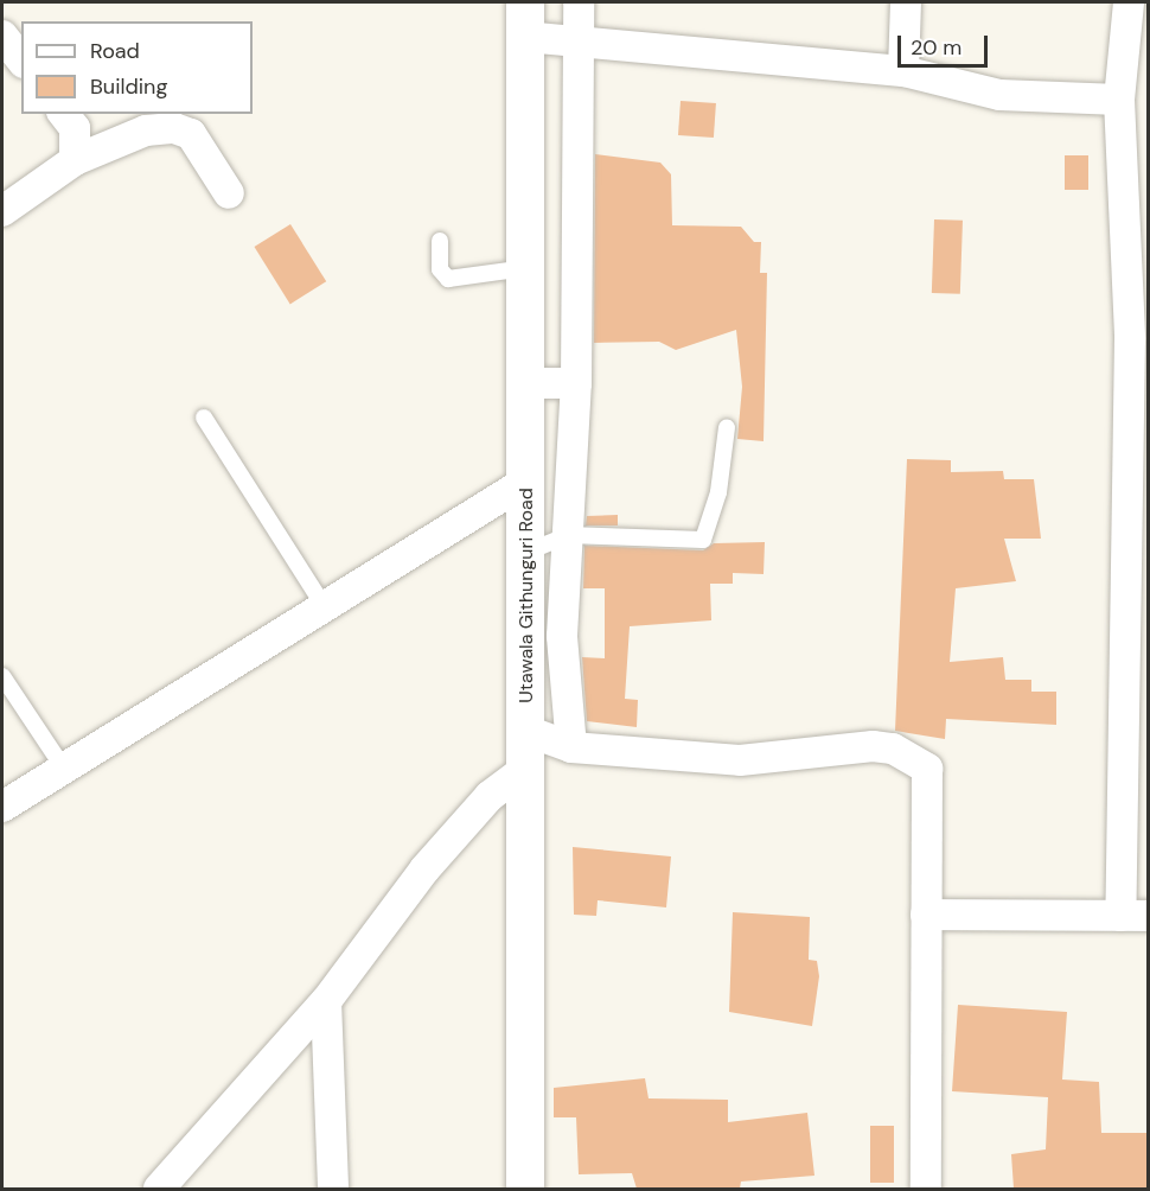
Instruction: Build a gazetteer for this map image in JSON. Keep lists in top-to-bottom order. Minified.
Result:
{"streets":{"street":["Utawala Githunguri Road"]},"legend":["Road","Building"],"scale_bar":"20 m"}
